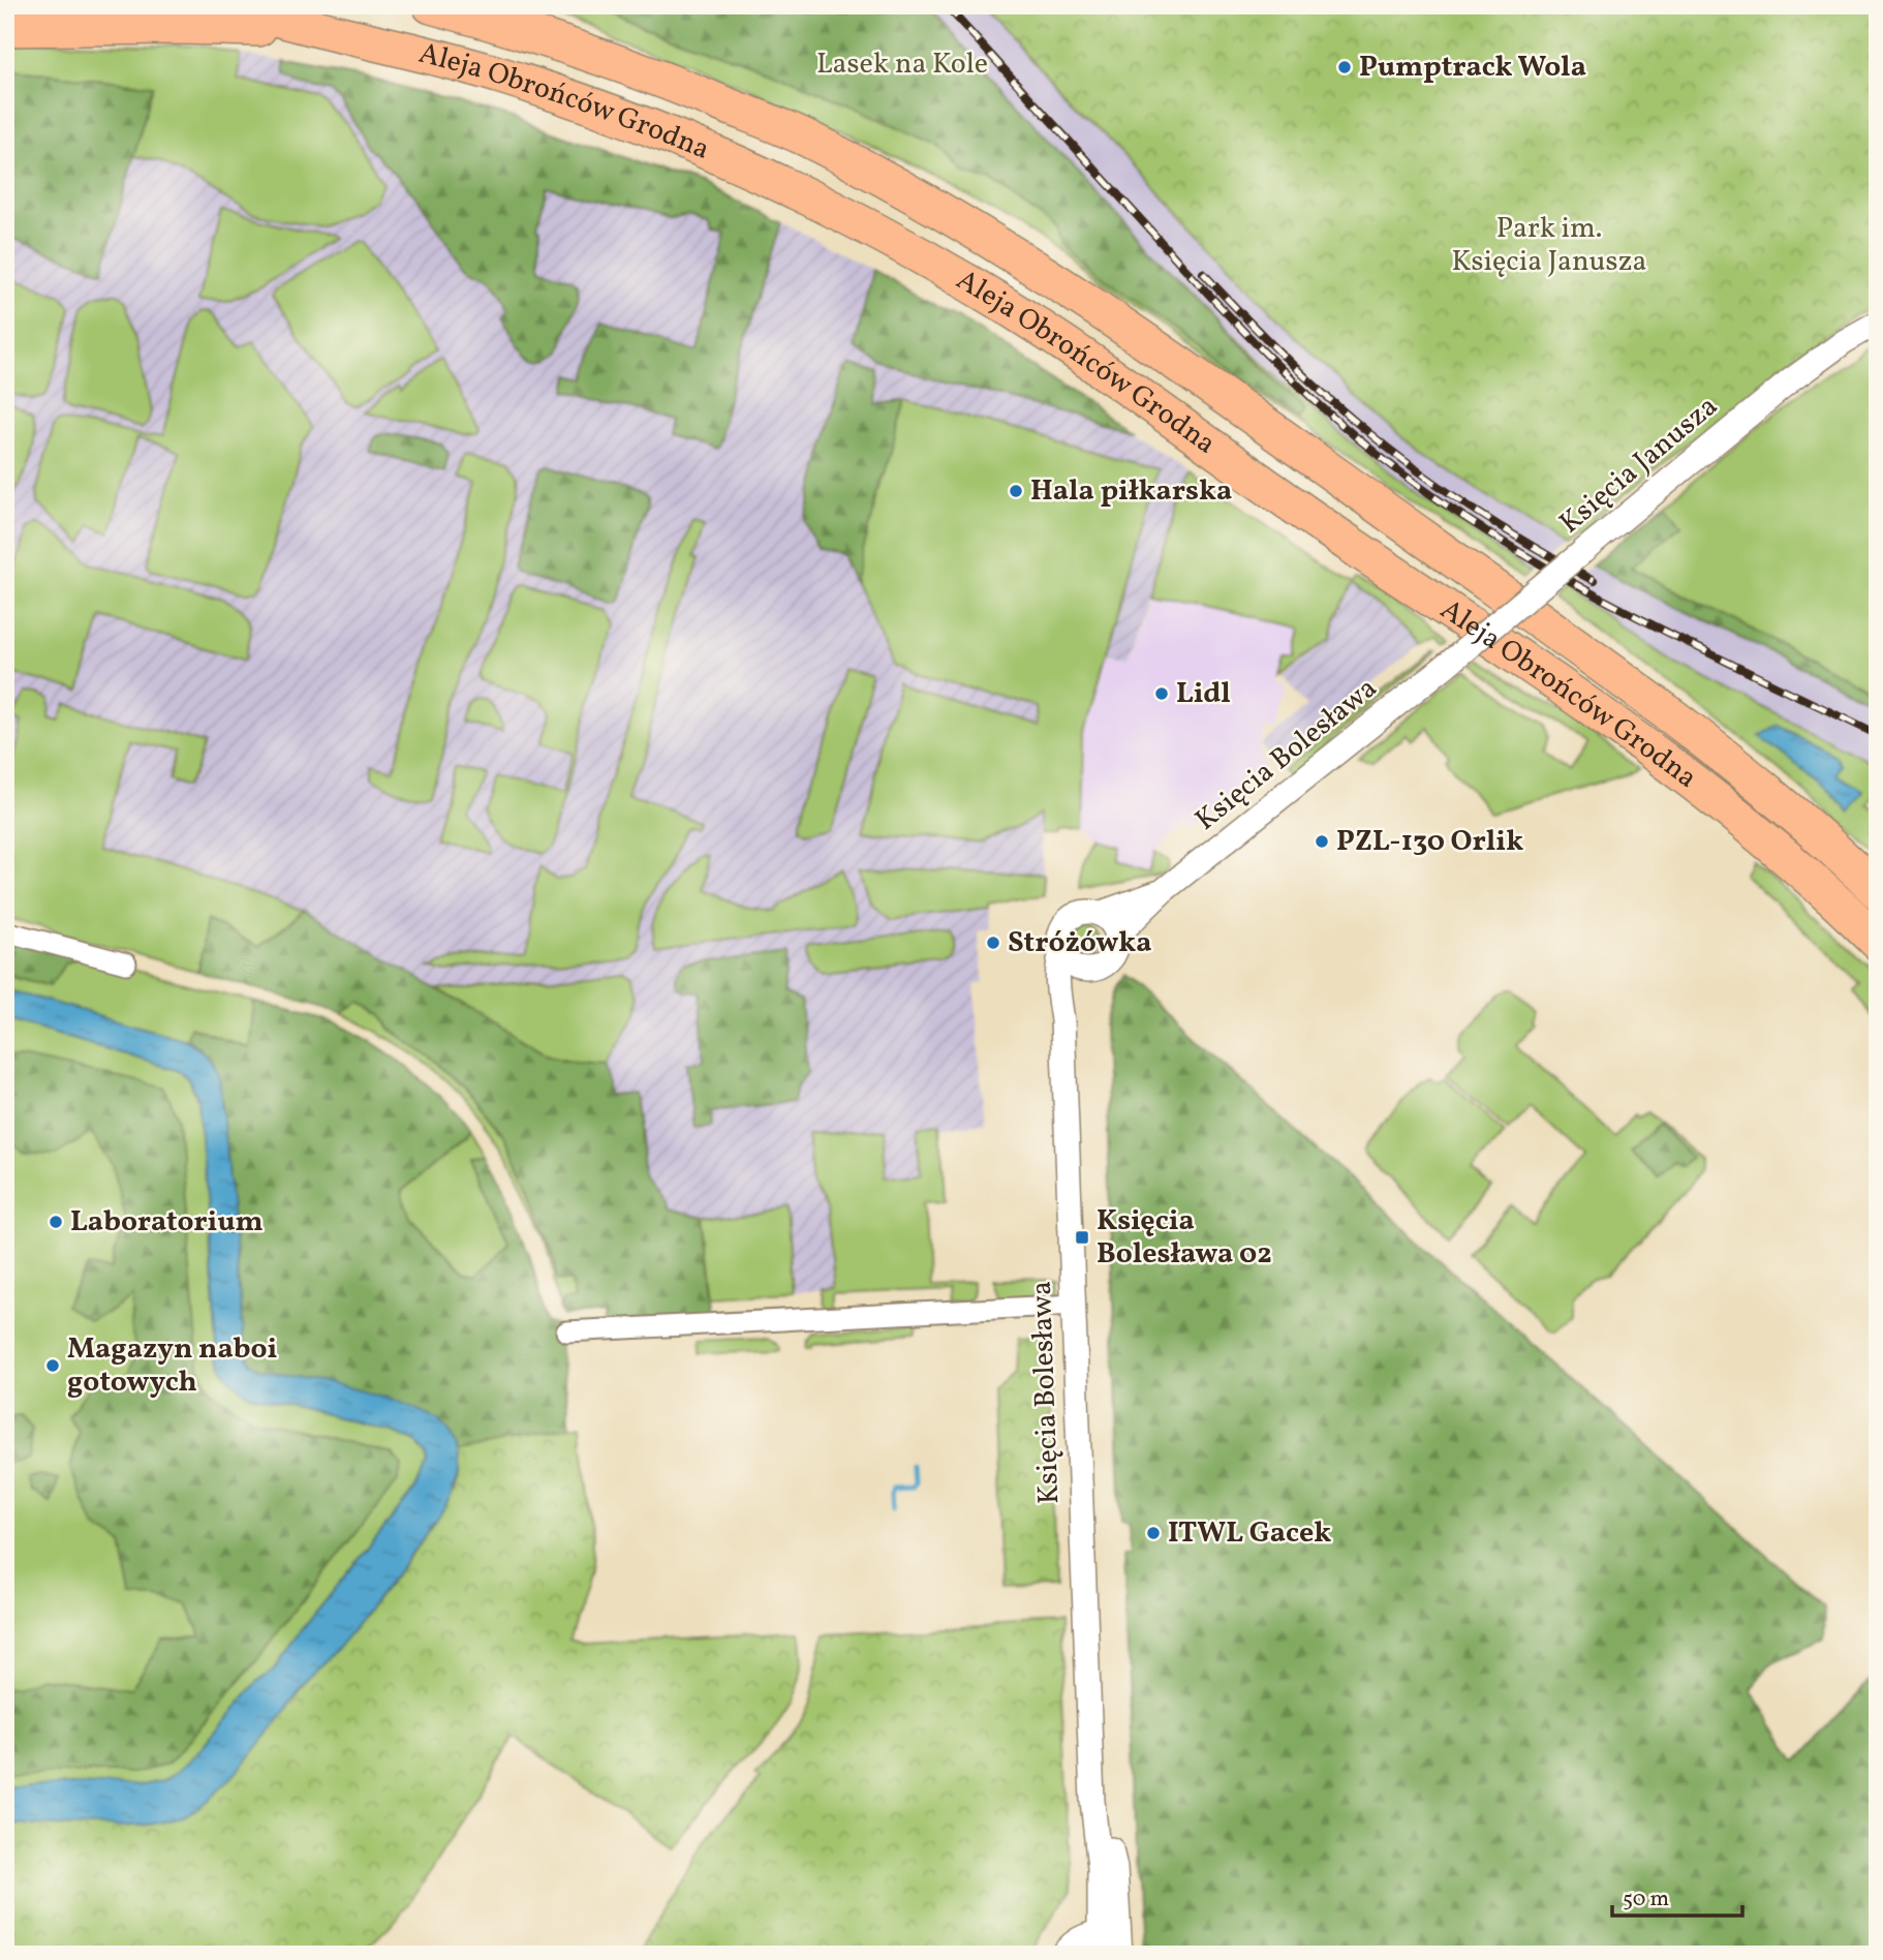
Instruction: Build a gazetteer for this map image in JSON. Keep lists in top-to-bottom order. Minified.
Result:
{"streets":{"highway":["Aleja Obrońców Grodna"],"street":["Księcia Janusza","Księcia Bolesława"]},"crossings":[["Księcia Janusza","Księcia Bolesława"]],"parks":["Lasek na Kole","Park im. Księcia Janusza"],"places":{"other":["Pumptrack Wola","Hala piłkarska","Lidl","PZL-130 Orlik","Stróżówka","Laboratorium","Magazyn naboi gotowych","ITWL Gacek"],"transit":["Księcia Bolesława 02"]},"scale_bar":"50 m"}
